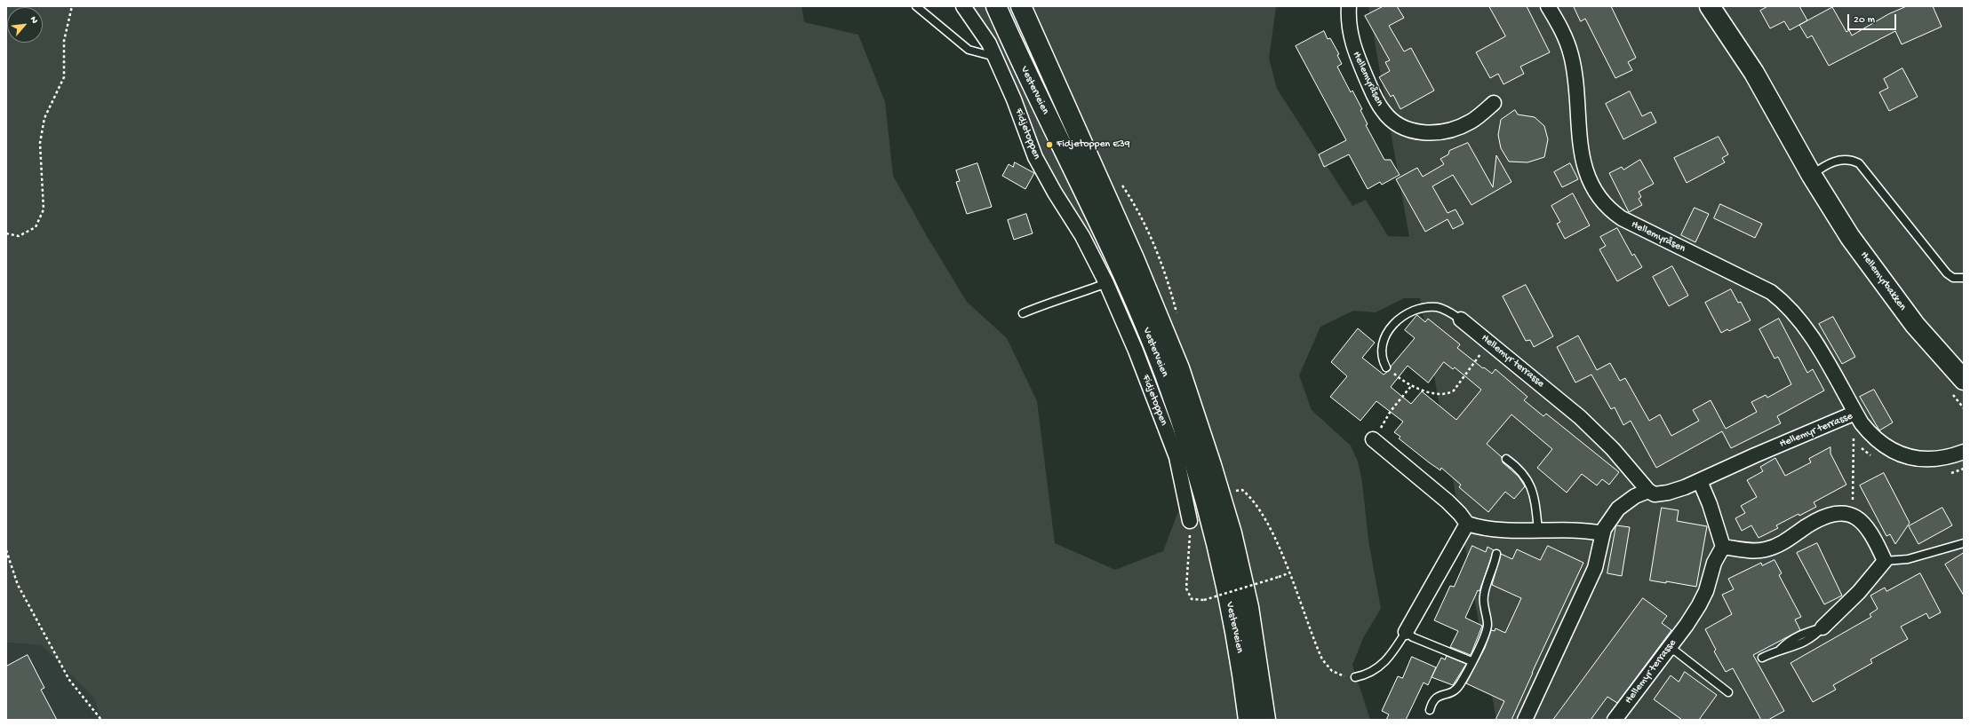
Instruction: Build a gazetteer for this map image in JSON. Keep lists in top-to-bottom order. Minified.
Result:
{"streets":{"main road":["Vesterveien","Hellemyrbakken"],"street":["Hellemyråsen","Fidjetoppen","Hellemyr terrasse"]},"crossings":[["Hellemyråsen","Hellemyr terrasse"]],"places":["Fidjetoppen E39"],"scale_bar":"20 m","north":"top right"}
